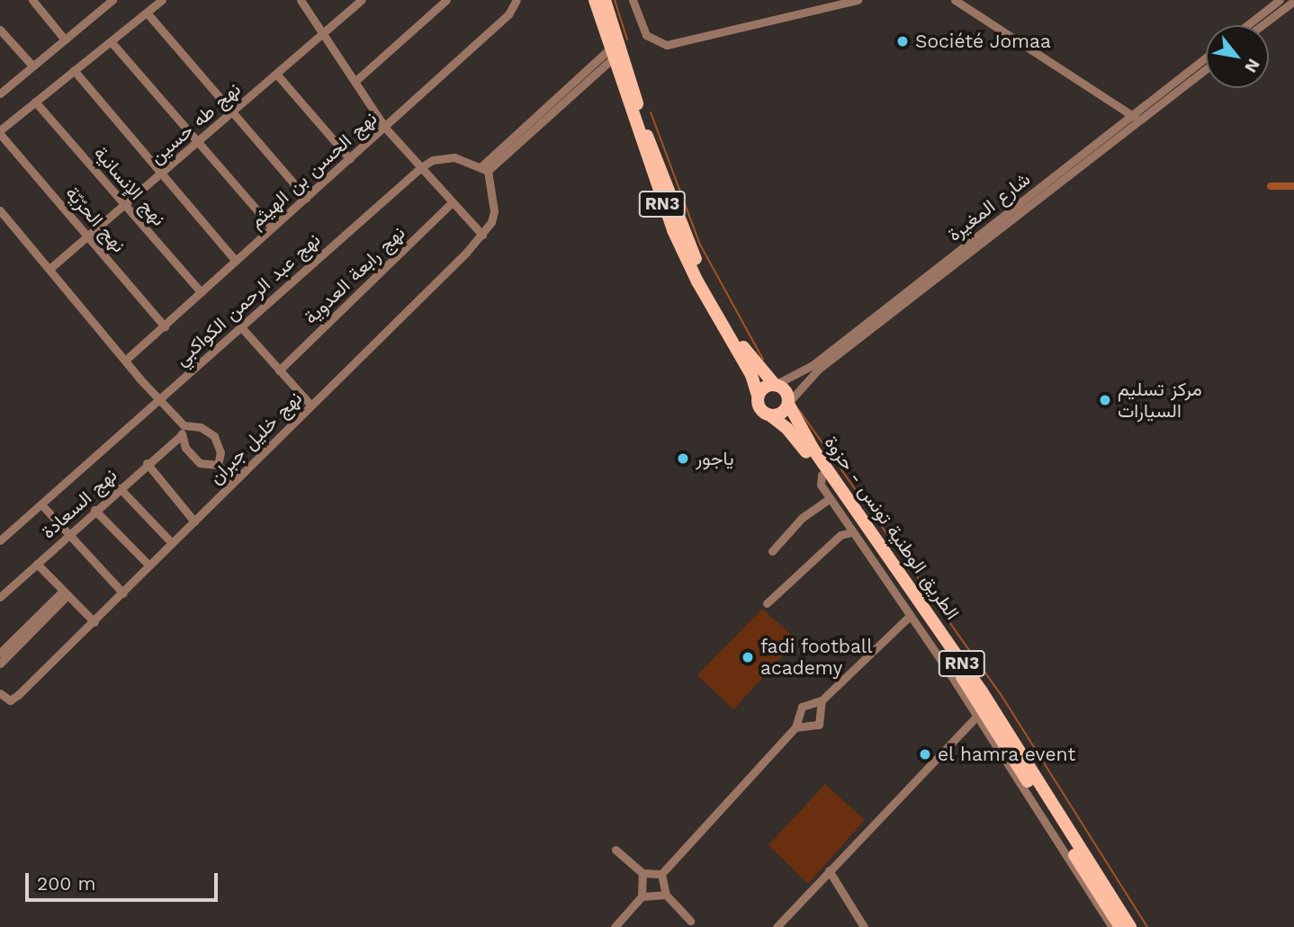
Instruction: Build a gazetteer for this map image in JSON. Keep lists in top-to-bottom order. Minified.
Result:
{"streets":{"main road":["RN3","الطريق الوطنية تونس - حزوة"],"street":["نهج طه حسين","نهج الحسن بن الهيثم","نهج الإنسانية","شارع المغيرة","نهج الحرّيّة","نهج رابعة العدوية","نهج عبد الرحمن الكواكبي","نهج خليل جبران","نهج السعادة"]},"crossings":[["نهج طه حسين","نهج الإنسانية"],["نهج طه حسين","نهج الحرّيّة"],["نهج الحسن بن الهيثم","نهج الإنسانية"],["نهج الحسن بن الهيثم","نهج الحرّيّة"],["RN3","شارع المغيرة"],["RN3","الطريق الوطنية تونس - حزوة"],["شارع المغيرة","الطريق الوطنية تونس - حزوة"],["نهج عبد الرحمن الكواكبي","نهج خليل جبران"]],"places":["Société Jomaa","مركز تسليم السيارات","ياجور","fadi football academy","el hamra event"],"scale_bar":"200 m","north":"bottom right"}
